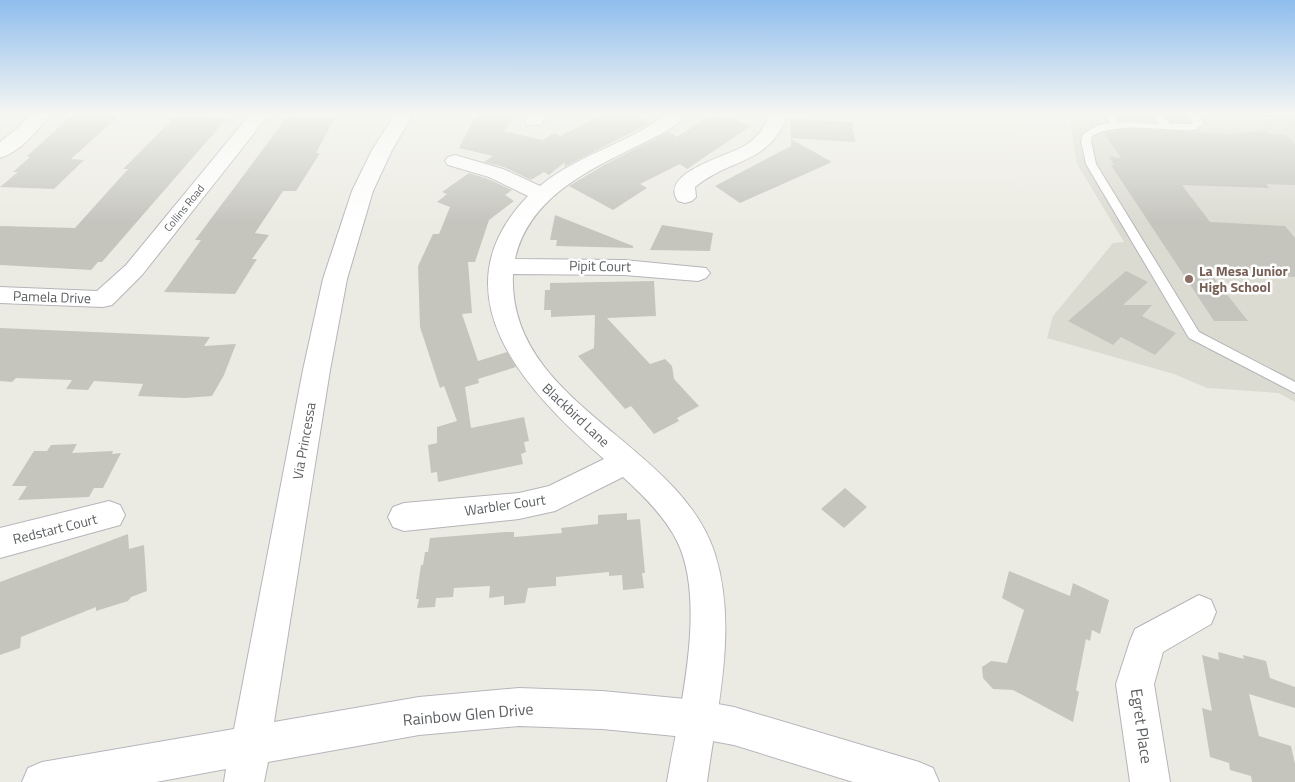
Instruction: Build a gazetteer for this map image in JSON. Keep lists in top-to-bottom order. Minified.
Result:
{"streets":{"street":["Collins Road","Pipit Court","Pamela Drive","Blackbird Lane","Via Princessa","Warbler Court","Redstart Court","Rainbow Glen Drive","Egret Place"]},"crossings":[["Collins Road","Pamela Drive"],["Pipit Court","Blackbird Lane"],["Blackbird Lane","Warbler Court"],["Blackbird Lane","Rainbow Glen Drive"],["Via Princessa","Rainbow Glen Drive"]],"places":["La Mesa Junior High School"]}
